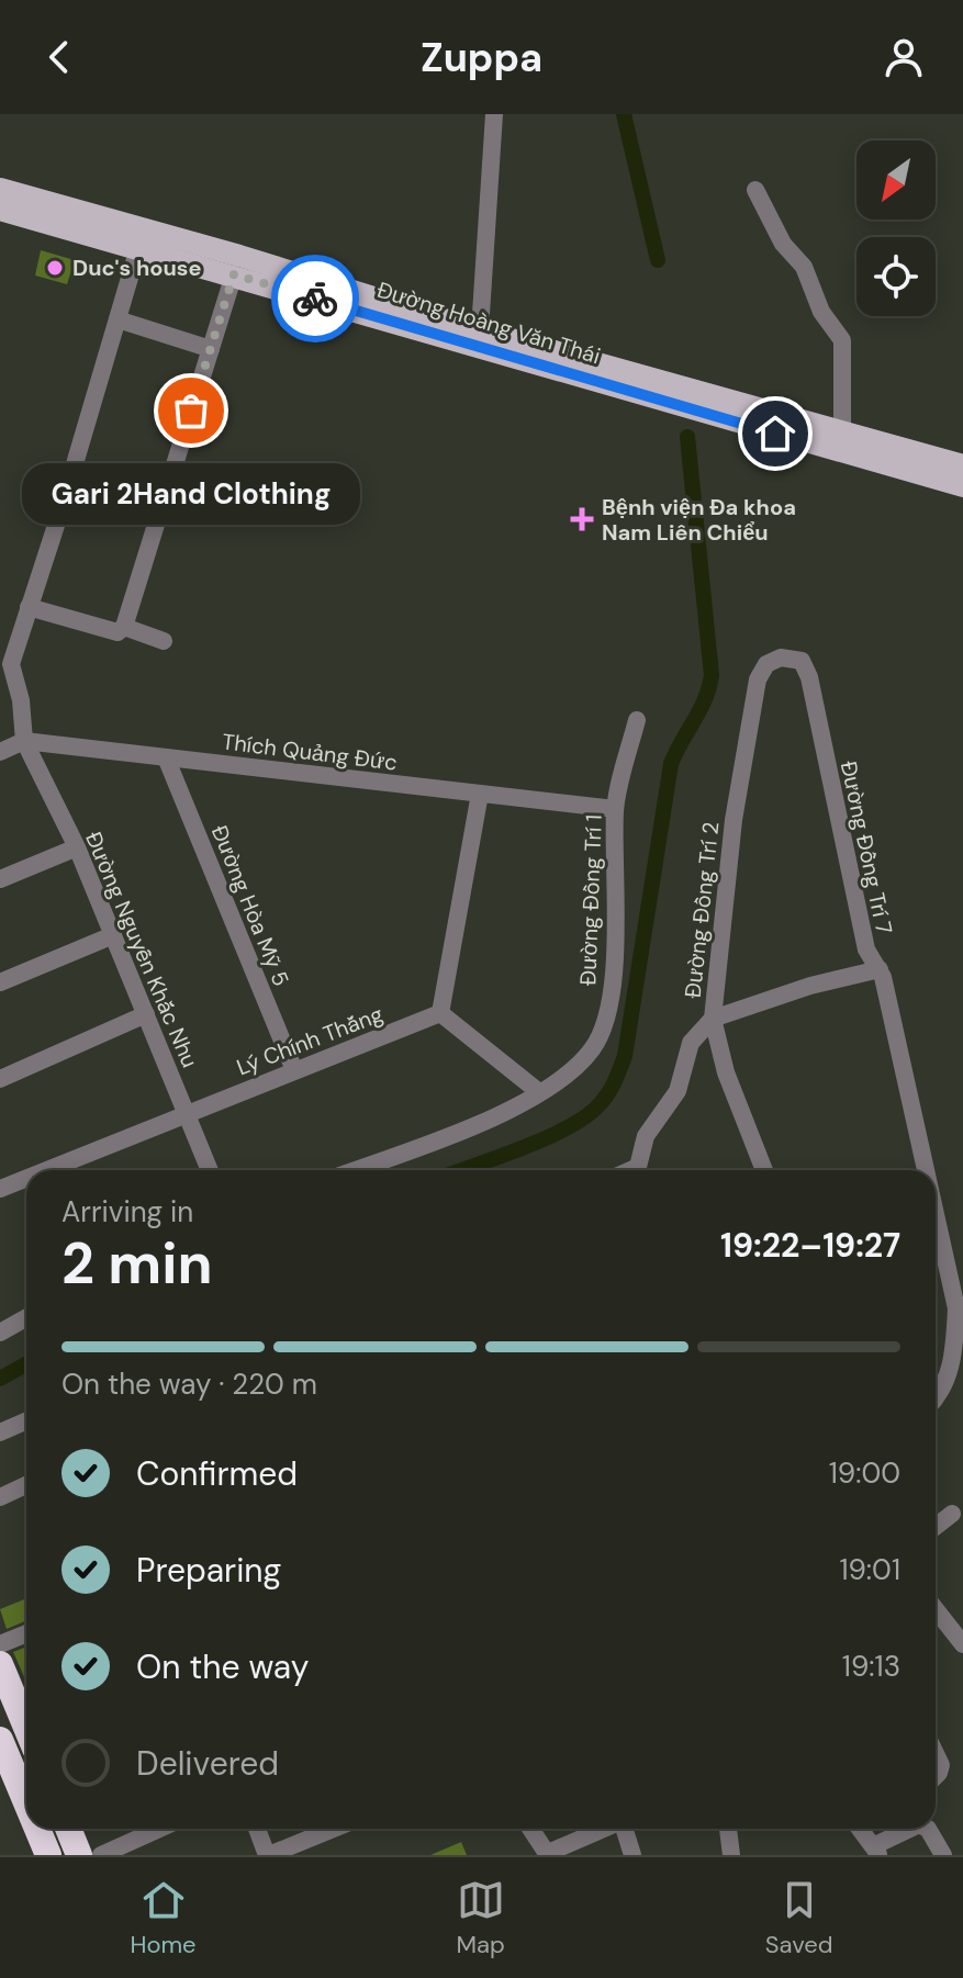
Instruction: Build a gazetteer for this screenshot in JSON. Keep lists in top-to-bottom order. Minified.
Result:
{"streets":{"main road":["Đường Hoàng Văn Thái"],"street":["Thích Quảng Đức","Đường Đồng Trí 7","Đường Đồng Trí 1","Đường Hòa Mỹ 5","Đường Đồng Trí 2","Đường Nguyễn Khắc Nhu","Lý Chính Thắng"]},"crossings":[["Thích Quảng Đức","Đường Đồng Trí 1"],["Thích Quảng Đức","Đường Hòa Mỹ 5"],["Thích Quảng Đức","Đường Nguyễn Khắc Nhu"],["Đường Đồng Trí 7","Đường Đồng Trí 2"],["Đường Hòa Mỹ 5","Lý Chính Thắng"],["Đường Nguyễn Khắc Nhu","Lý Chính Thắng"]],"places":{"other":["Duc's house","Gari 2Hand Clothing"],"health":["Bệnh viện Đa khoa Nam Liên Chiểu"]},"north":"bottom left","page":{"header":"Zuppa","bubble":"Gari 2Hand Clothing","heading":["2 min","Arriving in","19:22–19:27"],"bar":"On the way · 220 m","list":[["Confirmed","19:00"],["Preparing","19:01"],["On the way","19:13"],"Delivered"],"tabs":["Home","Map","Saved"]}}
